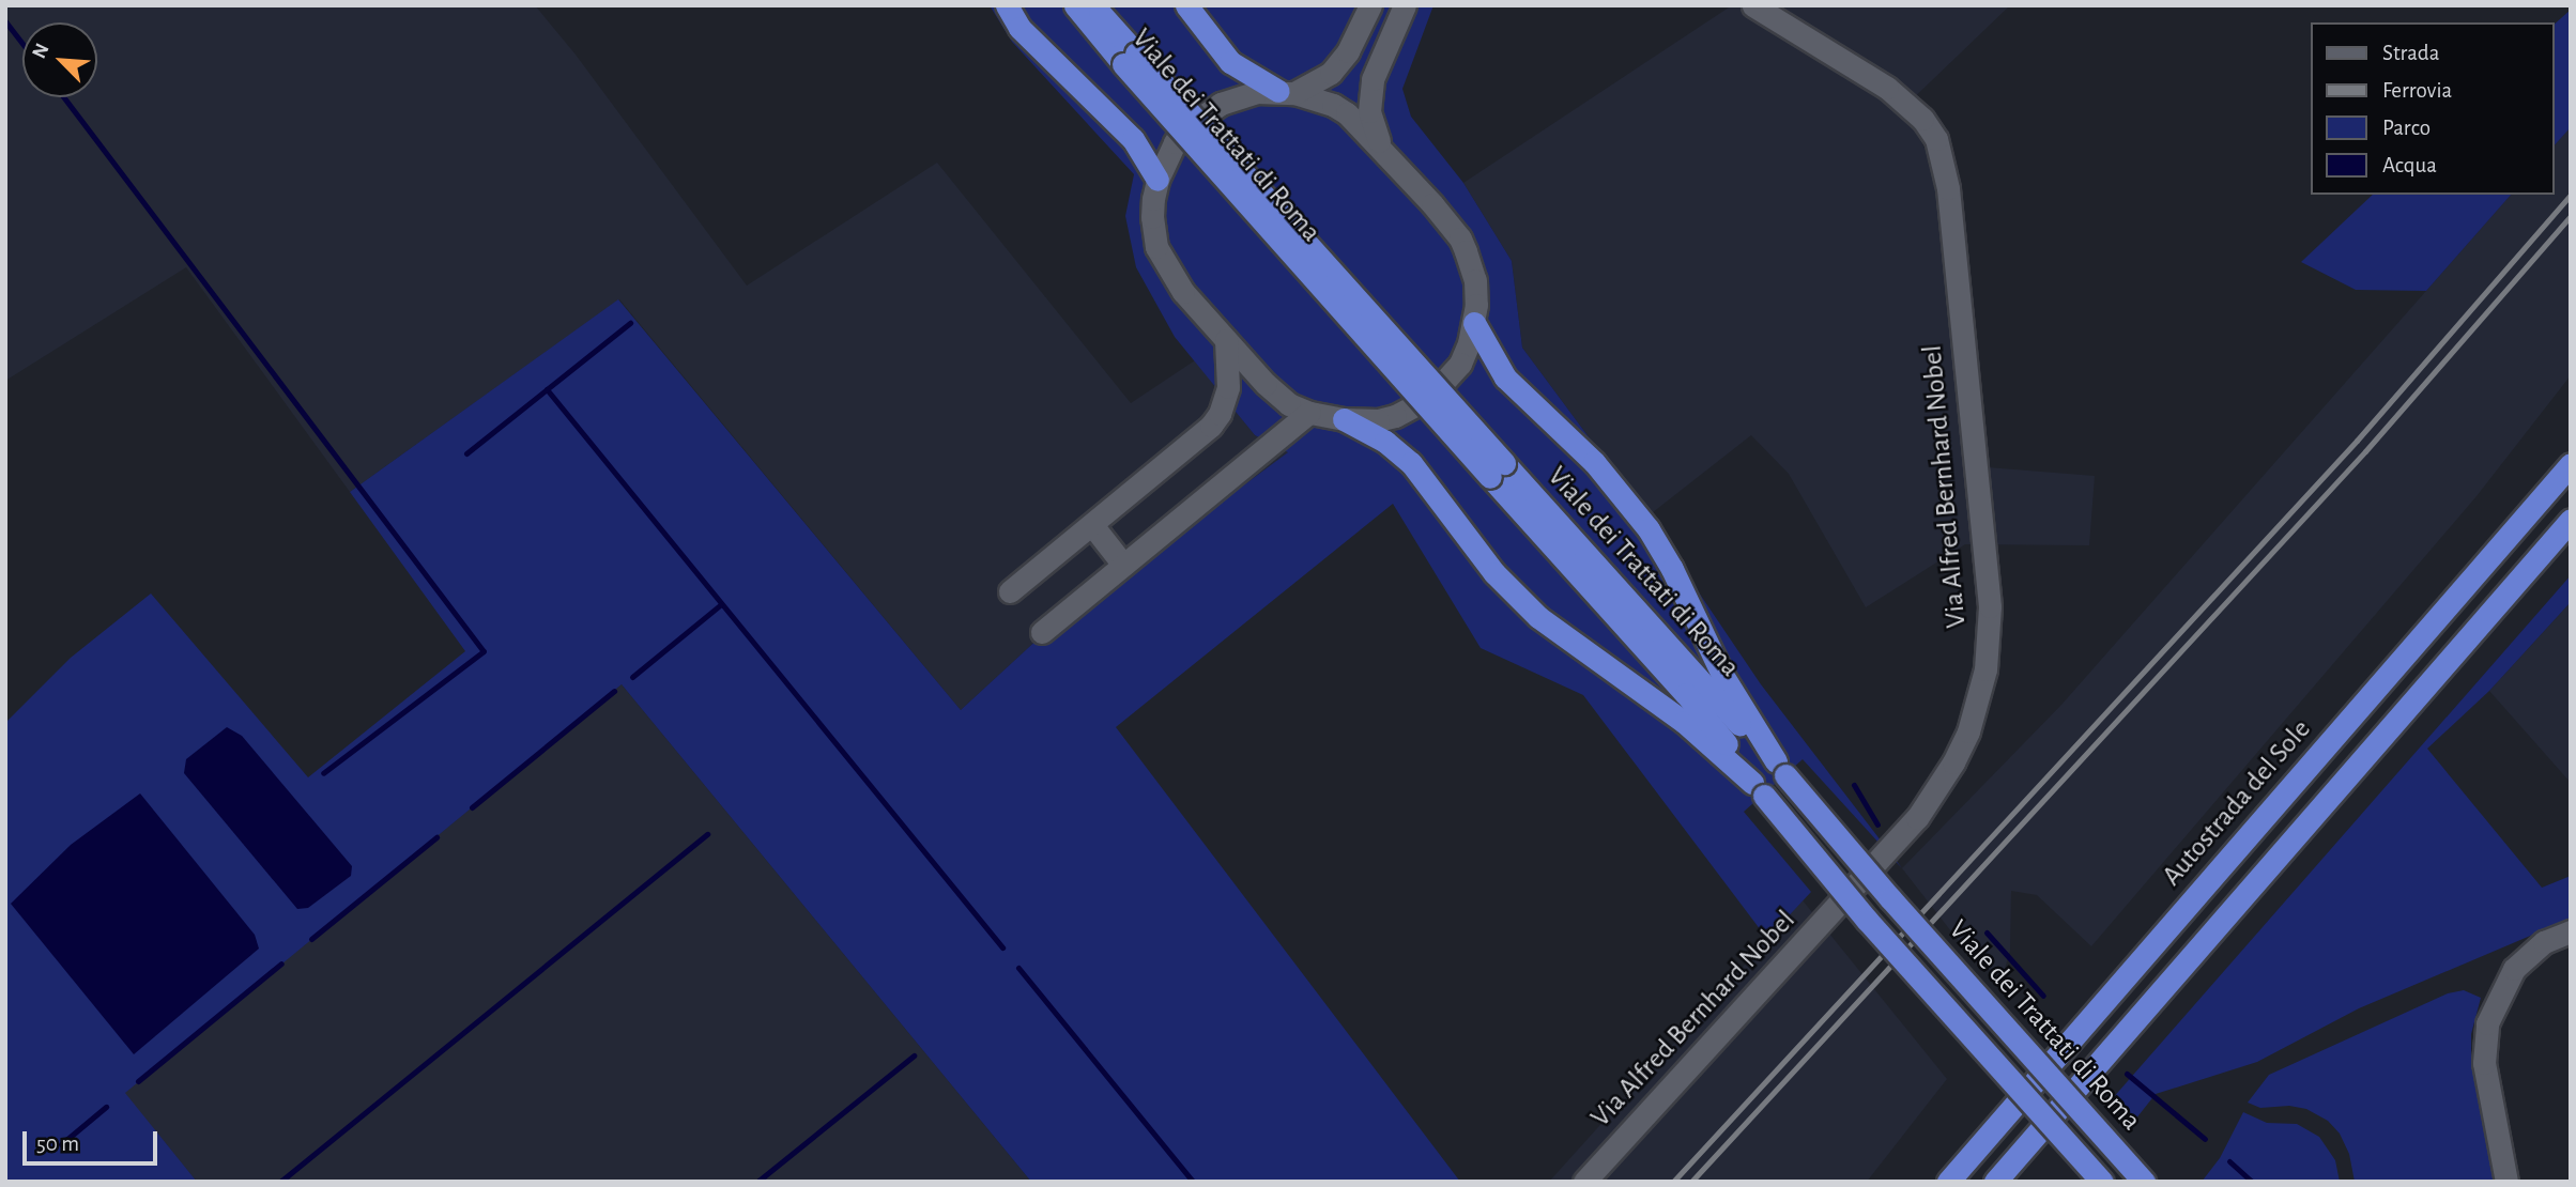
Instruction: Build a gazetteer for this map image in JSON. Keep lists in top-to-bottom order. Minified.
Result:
{"streets":{"highway":["Viale dei Trattati di Roma","Autostrada del Sole"],"street":["Via Alfred Bernhard Nobel"]},"legend":["Strada","Ferrovia","Parco","Acqua"],"scale_bar":"50 m","north":"top left"}
